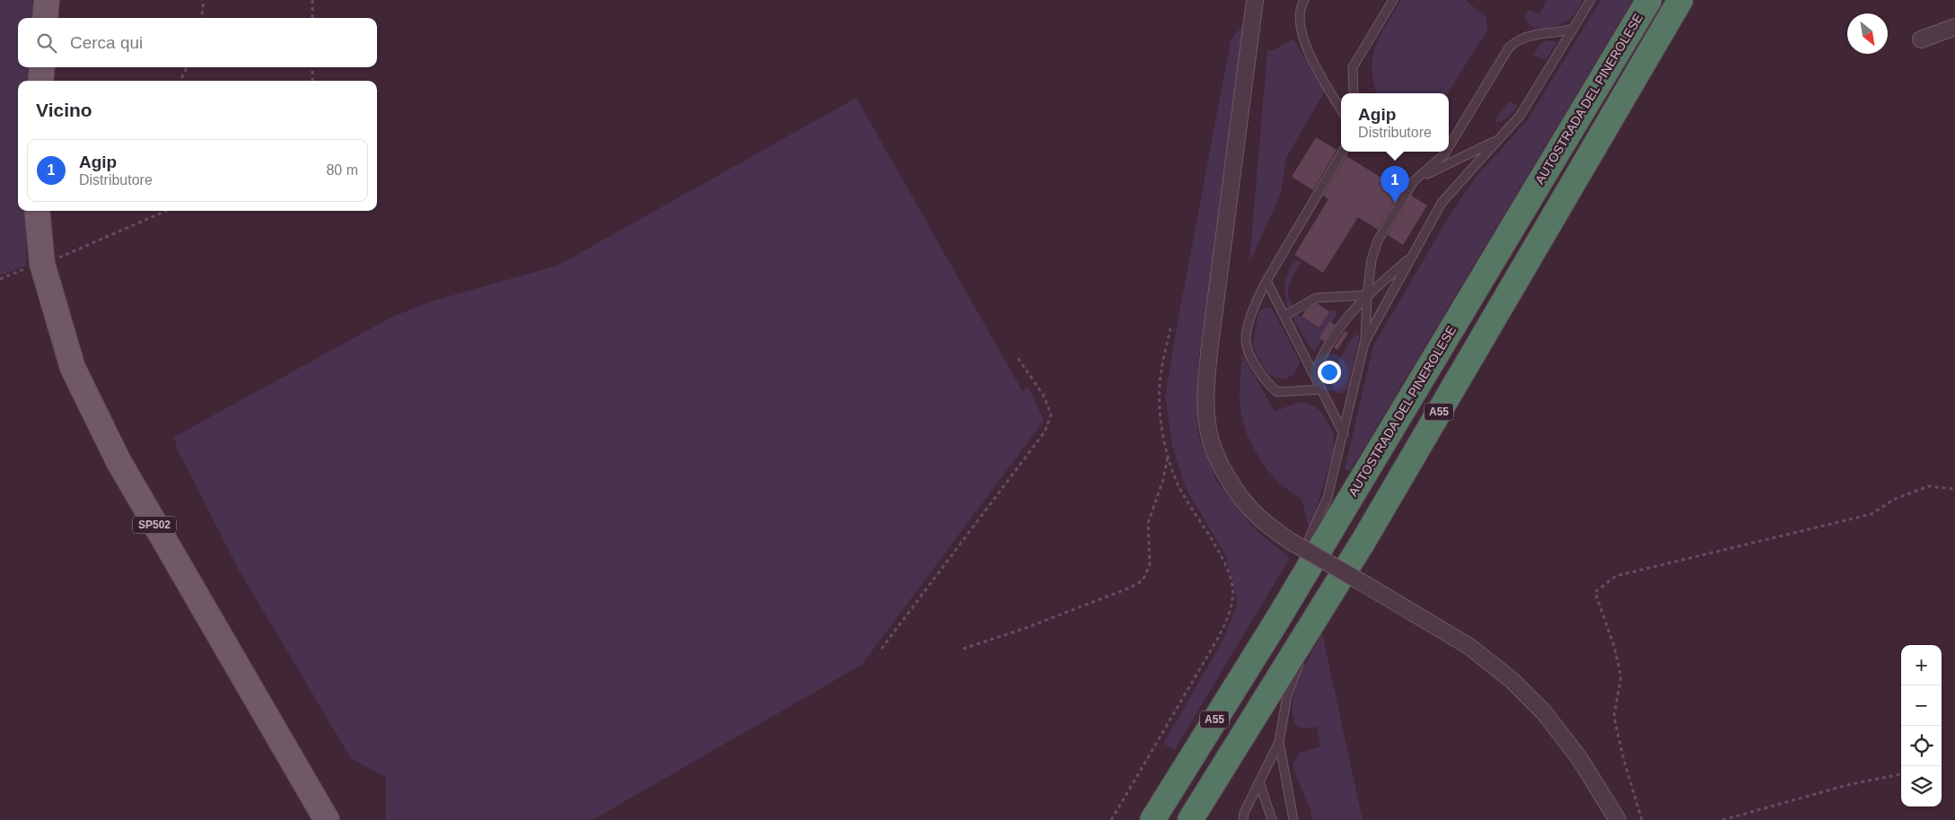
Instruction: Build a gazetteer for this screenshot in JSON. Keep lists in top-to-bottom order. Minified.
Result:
{"streets":{"highway":["AUTOSTRADA DEL PINEROLESE","A55"],"main road":["SP502"]},"north":"bottom right","page":{"search":"Cerca qui","heading":"Vicino","popup":["Agip","Distributore"],"list":[{"mark":"1","name":"Agip","note":"Distributore","value":"80 m"}],"pins":"1","map_buttons":["+","−"]}}
